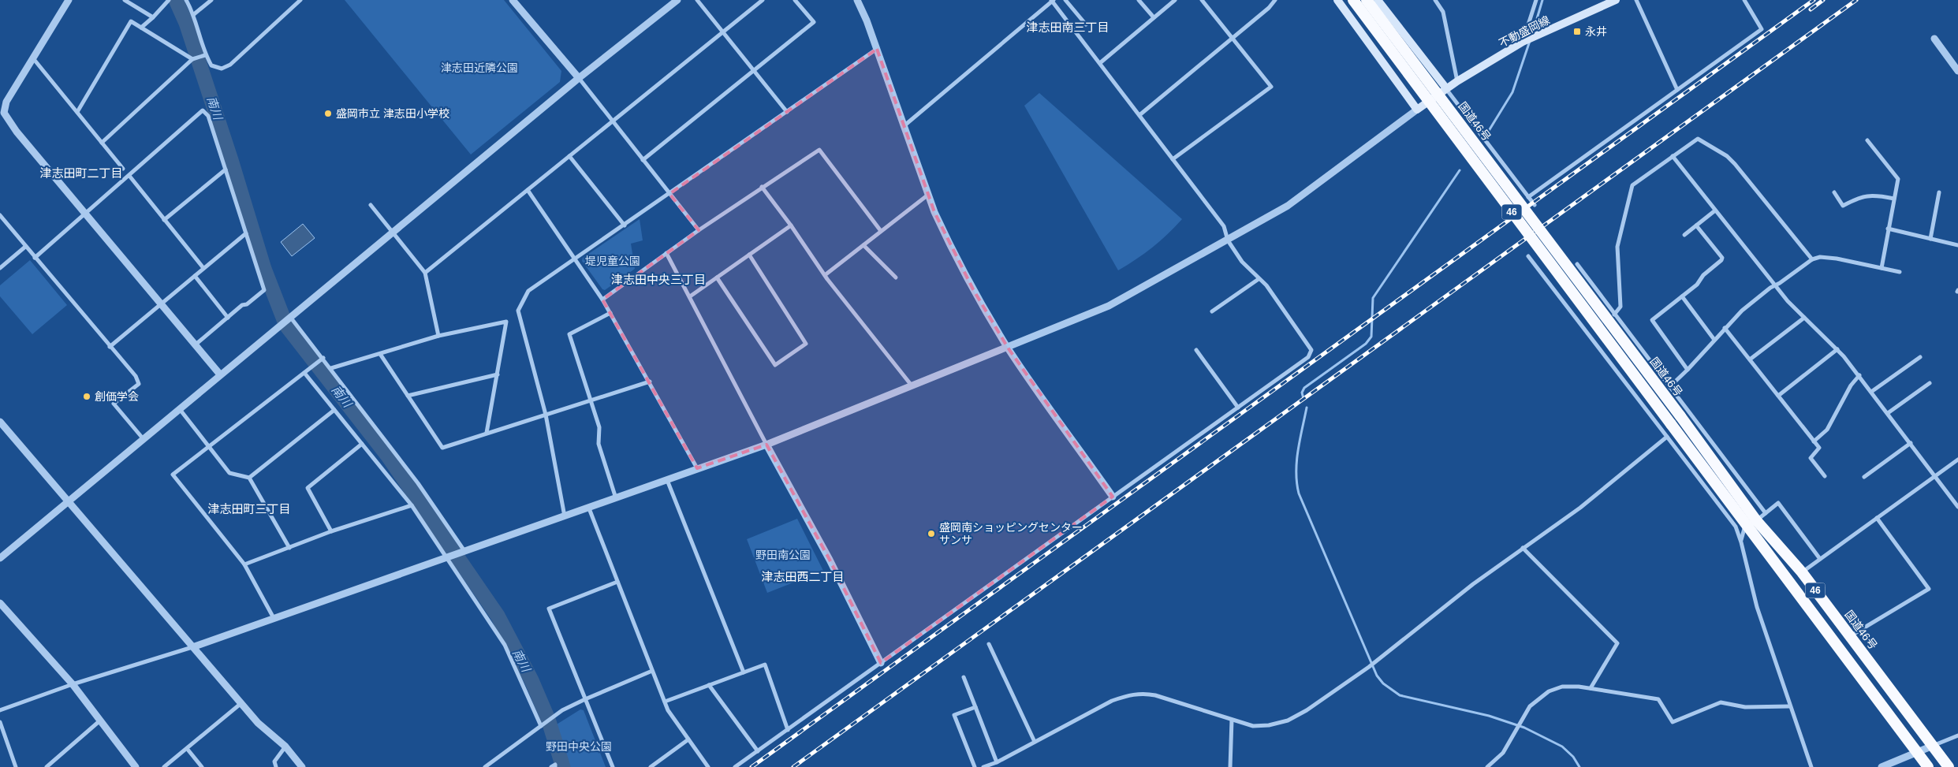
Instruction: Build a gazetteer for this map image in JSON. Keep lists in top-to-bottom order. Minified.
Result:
{"streets":{"highway":["国道46号","46"],"main road":["不動盛岡線"]},"districts":["津志田南三丁目","津志田町二丁目","津志田中央三丁目","津志田町三丁目","津志田西二丁目"],"water":["南川"],"parks":["津志田近隣公園","堤児童公園","野田南公園","野田中央公園"],"places":{"transit":["永井"],"other":["盛岡市立 津志田小学校","創価学会","盛岡南ショッピングセンター サンサ"]}}
